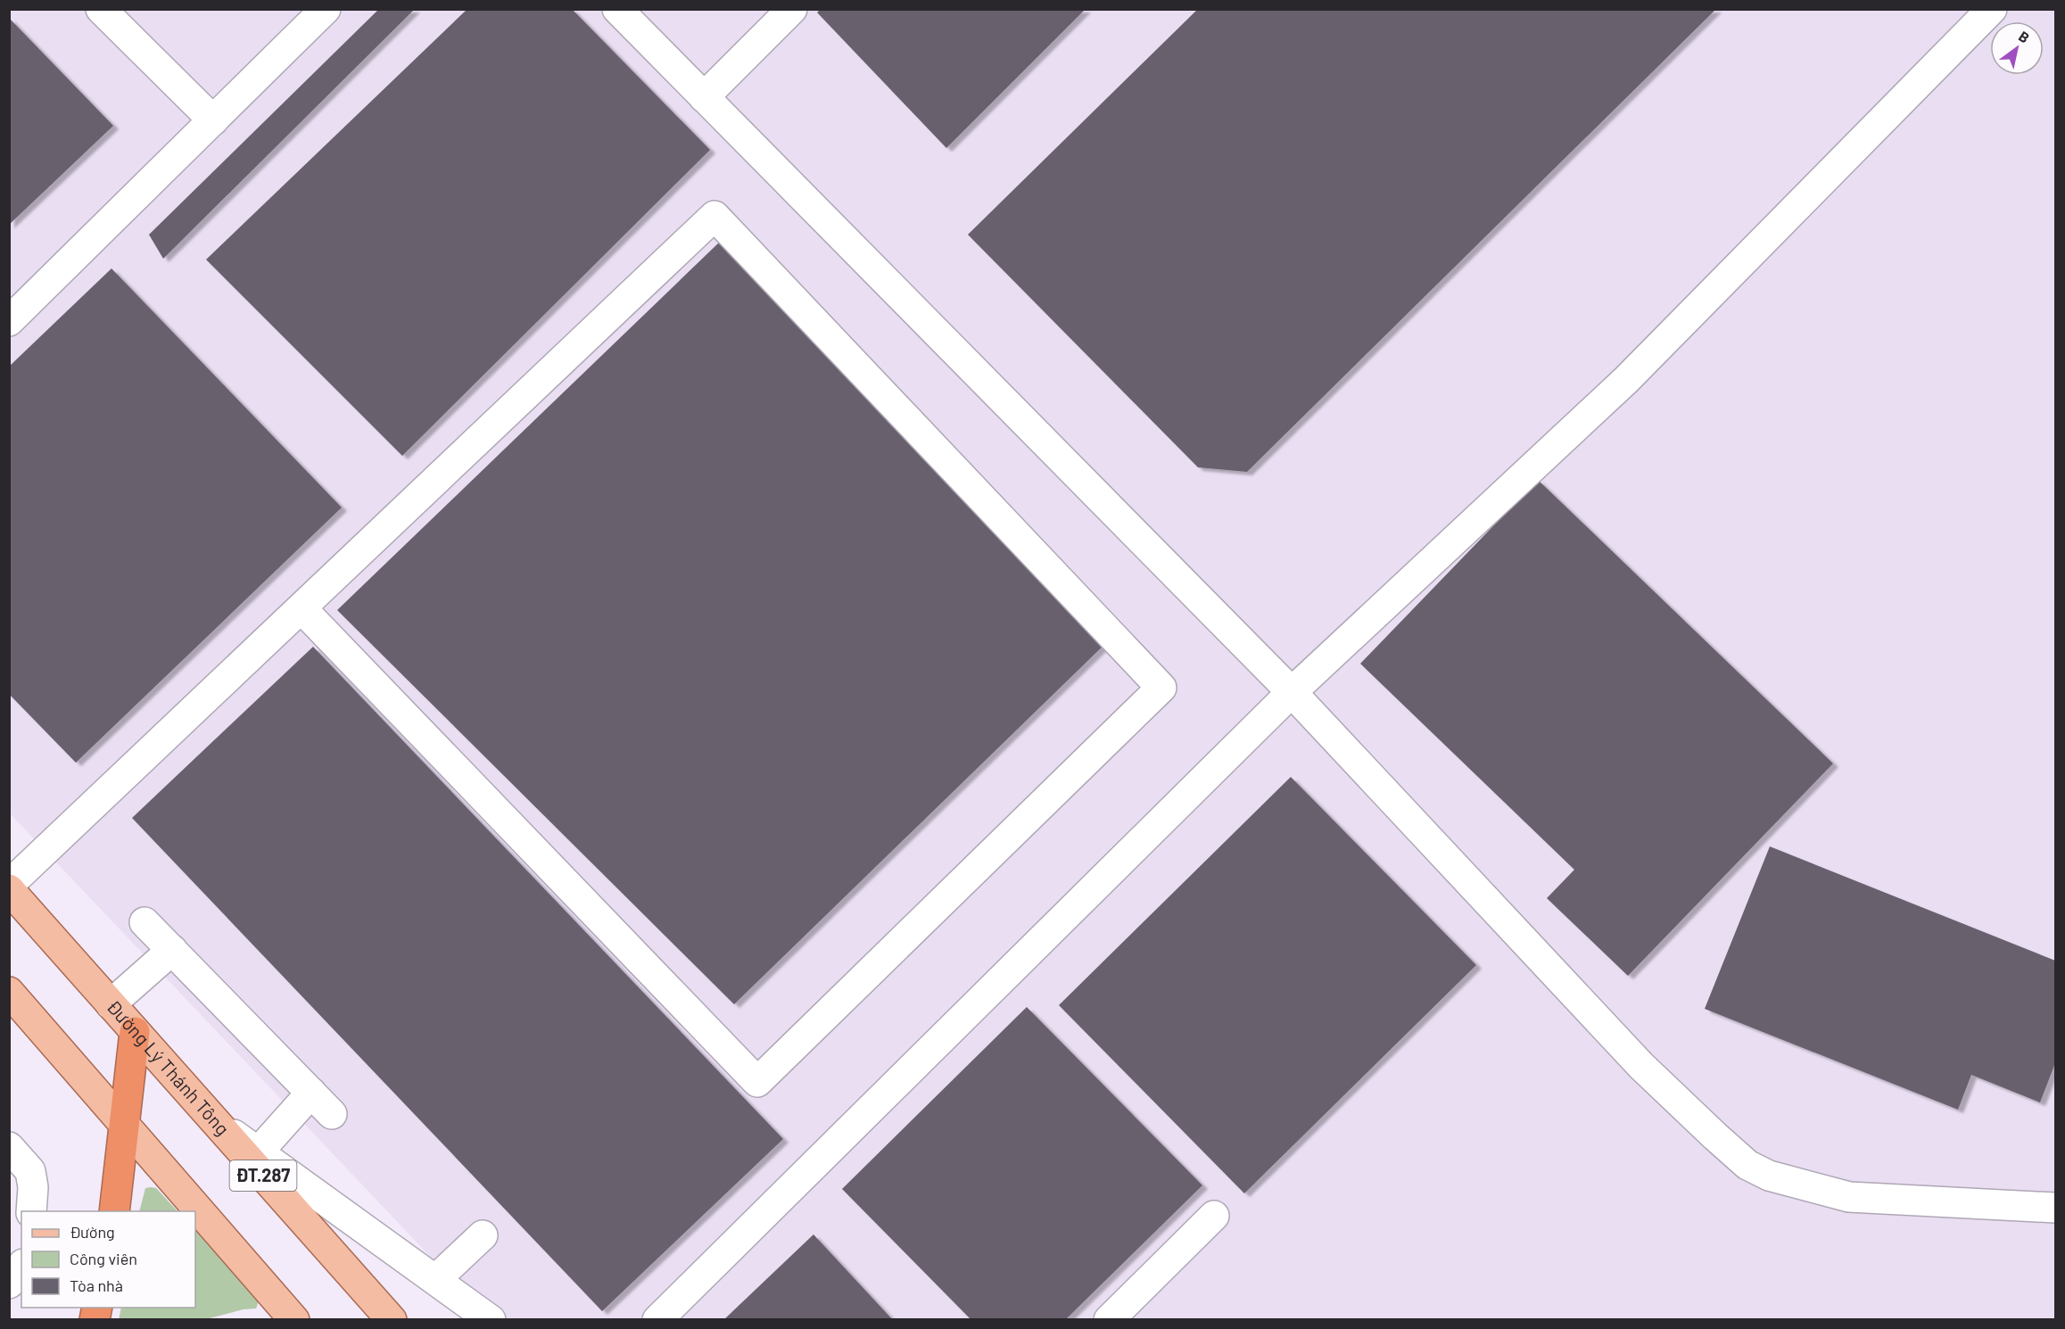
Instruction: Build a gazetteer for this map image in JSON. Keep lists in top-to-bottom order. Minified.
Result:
{"streets":{"main road":["Đường Lý Thánh Tông","ĐT.287"]},"legend":["Đường","Công viên","Tòa nhà"],"north":"top right"}
